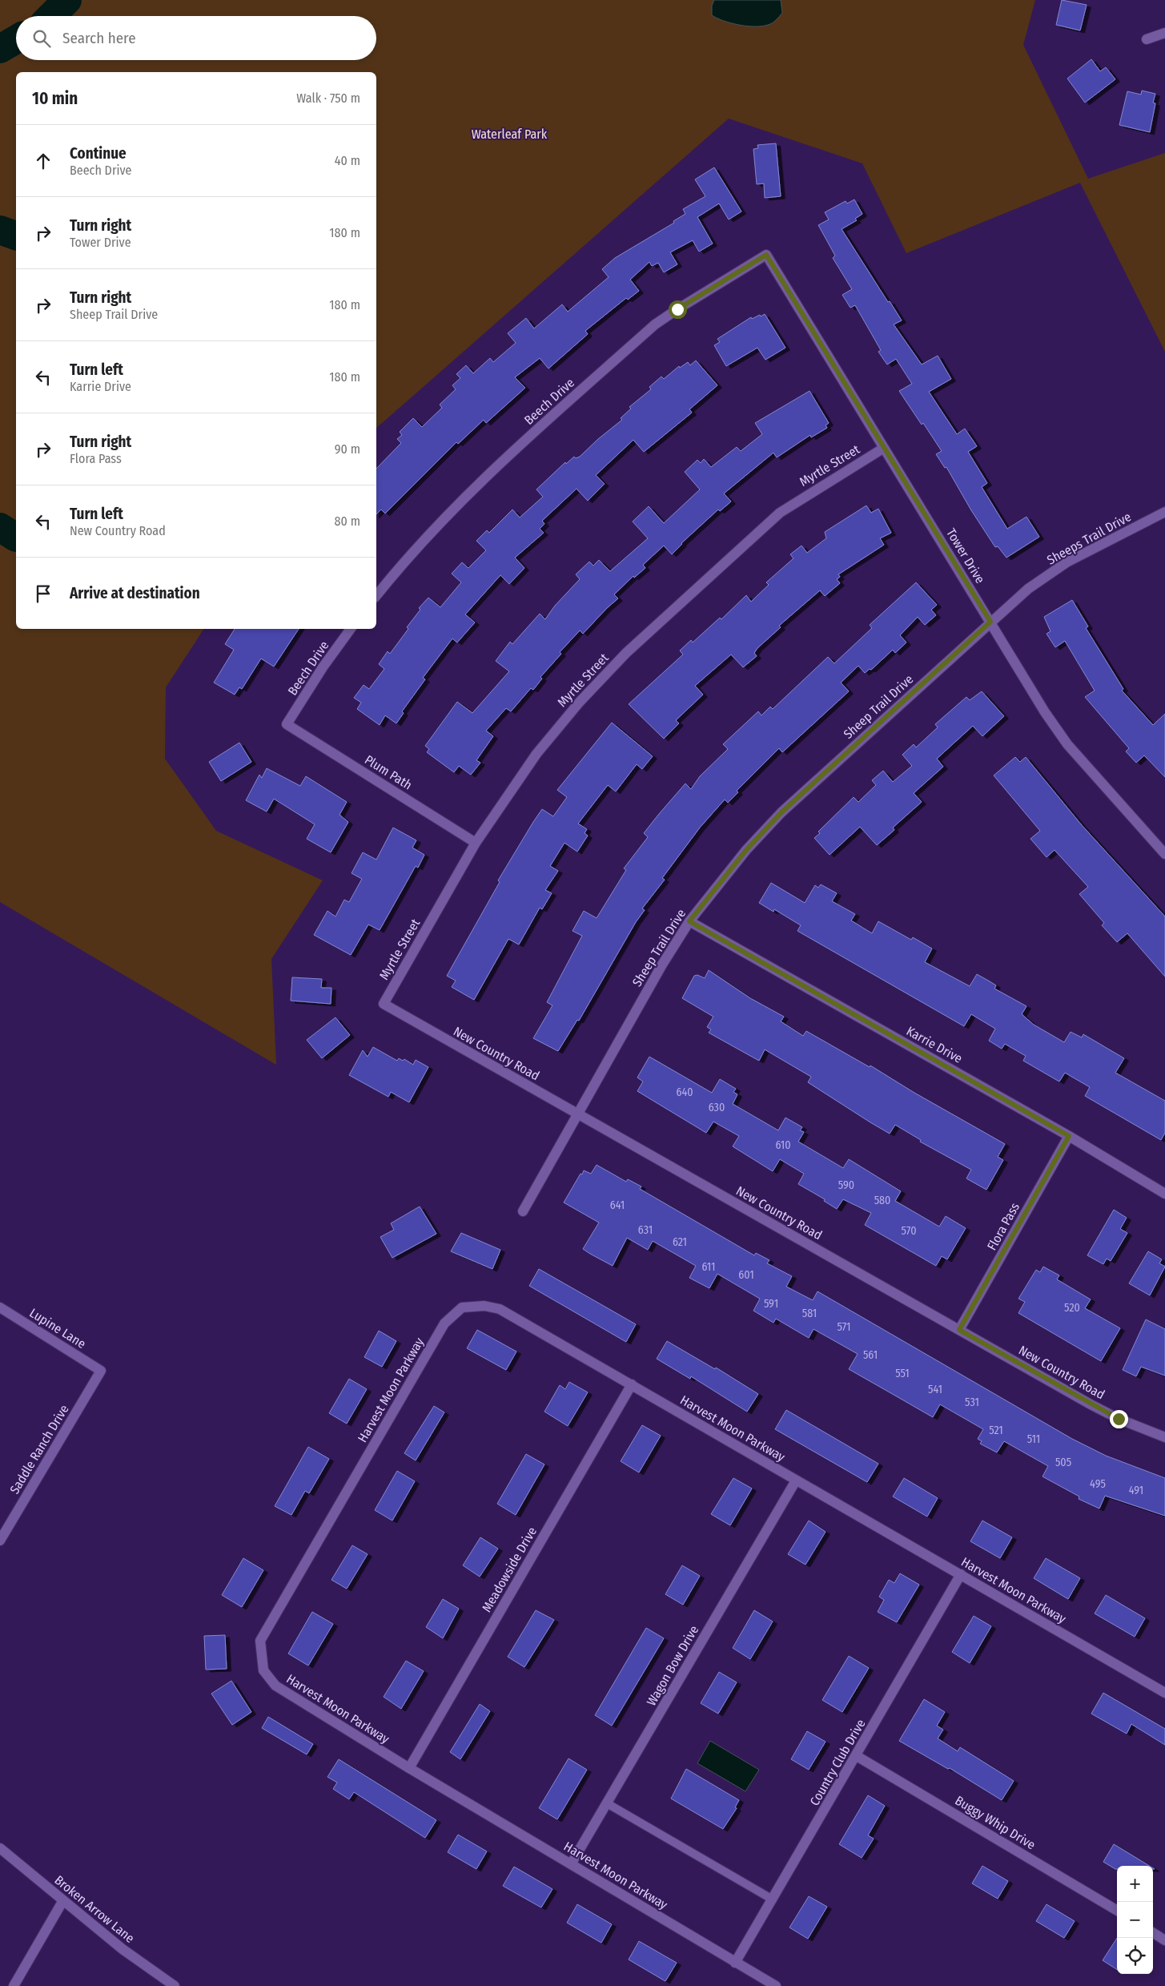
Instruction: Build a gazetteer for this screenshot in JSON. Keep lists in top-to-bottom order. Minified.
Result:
{"streets":{"street":["Beech Drive","Myrtle Street","Sheeps Trail Drive","Tower Drive","Sheep Trail Drive","Plum Path","Karrie Drive","New Country Road","Flora Pass","Lupine Lane","Harvest Moon Parkway","Saddle Ranch Drive","Meadowside Drive","Wagon Bow Drive","Country Club Drive","Buggy Whip Drive","Broken Arrow Lane"]},"crossings":[["Beech Drive","Tower Drive"],["Beech Drive","Plum Path"],["Myrtle Street","Tower Drive"],["Myrtle Street","Plum Path"],["Myrtle Street","New Country Road"],["Sheeps Trail Drive","Tower Drive"],["Sheeps Trail Drive","Sheep Trail Drive"],["Tower Drive","Sheep Trail Drive"],["Sheep Trail Drive","Karrie Drive"],["Sheep Trail Drive","New Country Road"],["Karrie Drive","Flora Pass"],["New Country Road","Flora Pass"],["Lupine Lane","Saddle Ranch Drive"],["Harvest Moon Parkway","Meadowside Drive"],["Harvest Moon Parkway","Wagon Bow Drive"],["Harvest Moon Parkway","Country Club Drive"],["Country Club Drive","Buggy Whip Drive"]],"parks":["Waterleaf Park"],"house_numbers":["640","630","610","590","580","641","631","570","621","611","601","591","520","581","571","561","551","541","531","521","511","505","495","491"],"page":{"search":"Search here","heading":["10 min","Walk · 750 m"],"list":[["Continue","Beech Drive","40 m"],["Turn right","Tower Drive","180 m"],["Turn right","Sheep Trail Drive","180 m"],["Turn left","Karrie Drive","180 m"],["Turn right","Flora Pass","90 m"],["Turn left","New Country Road","80 m"],"Arrive at destination"],"map_buttons":["+","−"]}}
